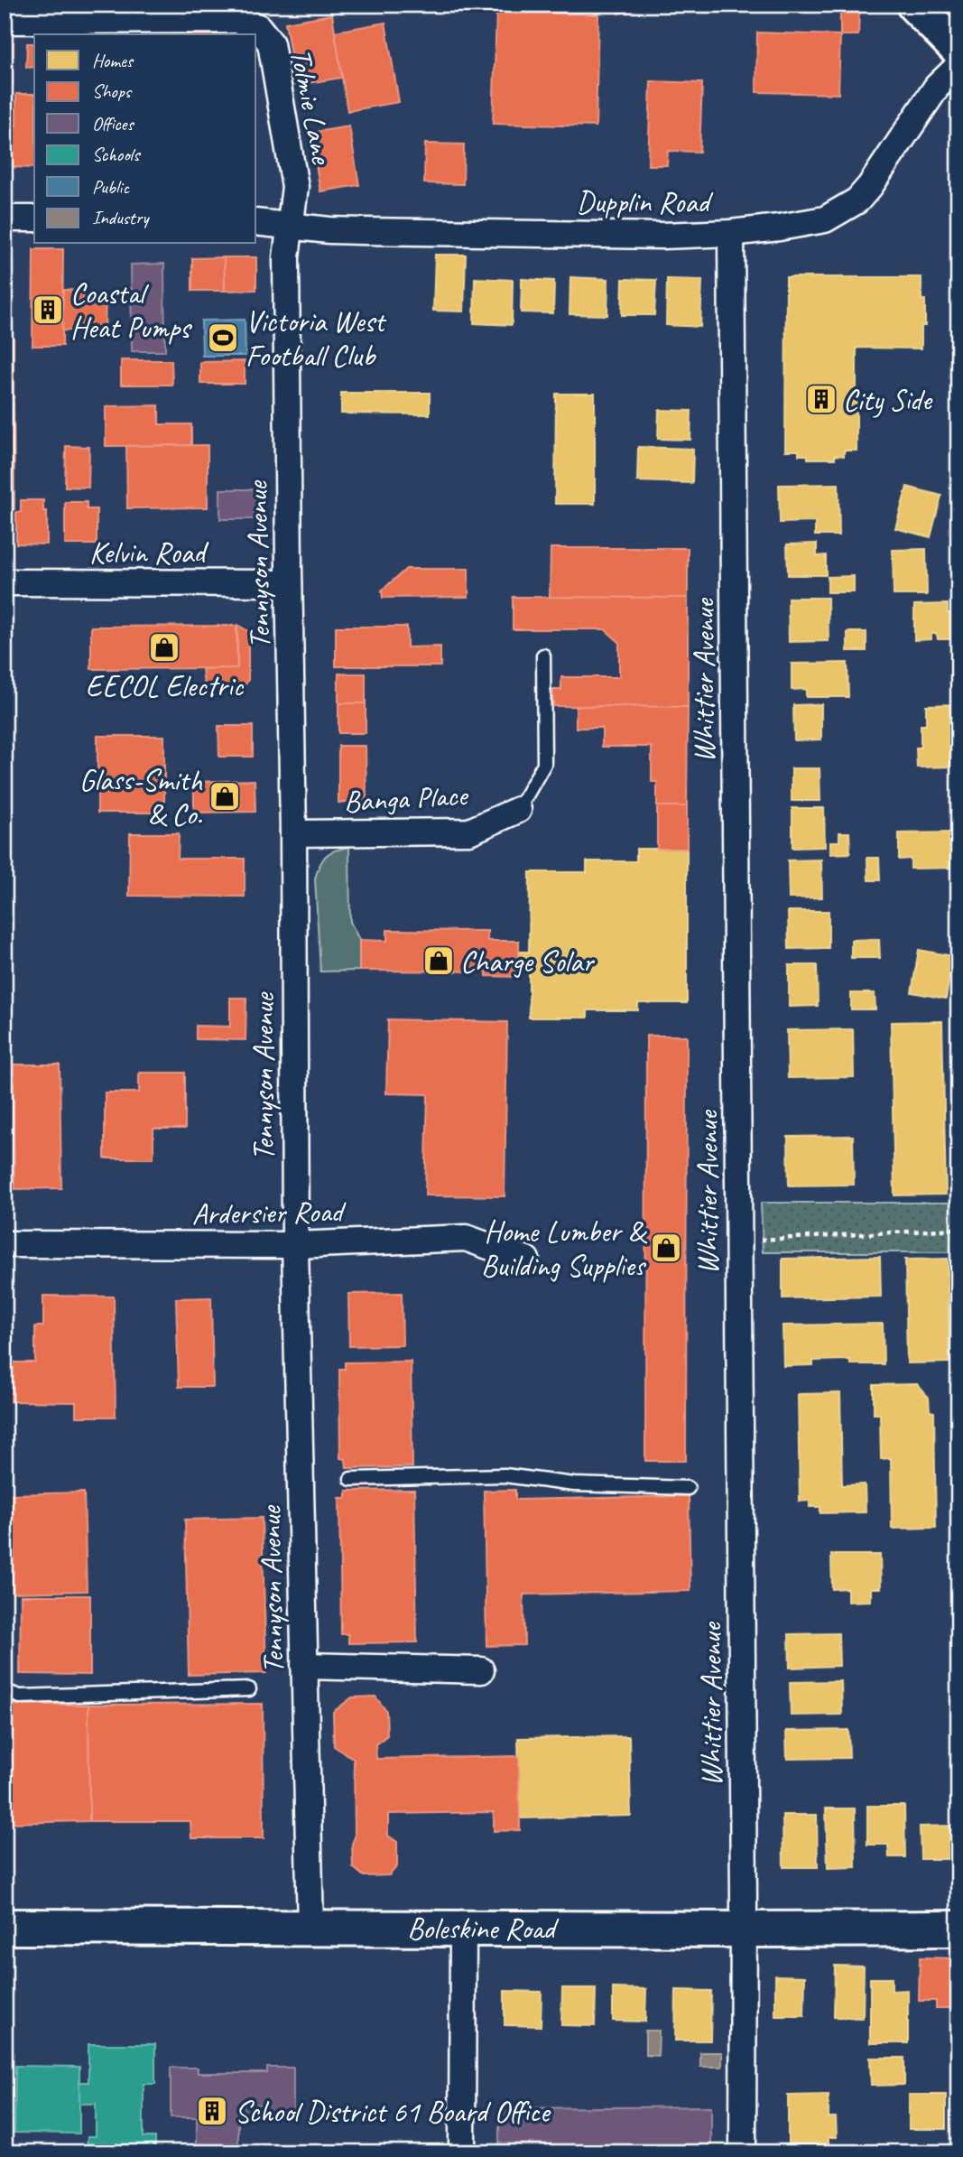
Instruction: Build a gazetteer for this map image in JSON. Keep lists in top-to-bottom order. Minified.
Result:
{"streets":{"main road":["Boleskine Road"],"street":["Tolmie Lane","Dupplin Road","Kelvin Road","Tennyson Avenue","Whittier Avenue","Banga Place","Ardersier Road"]},"crossings":[["Tolmie Lane","Dupplin Road"],["Tolmie Lane","Tennyson Avenue"],["Dupplin Road","Tennyson Avenue"],["Dupplin Road","Whittier Avenue"],["Kelvin Road","Tennyson Avenue"],["Tennyson Avenue","Banga Place"],["Tennyson Avenue","Ardersier Road"],["Tennyson Avenue","Boleskine Road"],["Whittier Avenue","Boleskine Road"]],"places":{"building":["Coastal Heat Pumps","City Side","School District 61 Board Office"],"sports":["Victoria West Football Club"],"shop":["EECOL Electric","Glass-Smith & Co.","Charge Solar","Home Lumber & Building Supplies"]},"legend":["Homes","Shops","Offices","Schools","Public","Industry"]}
